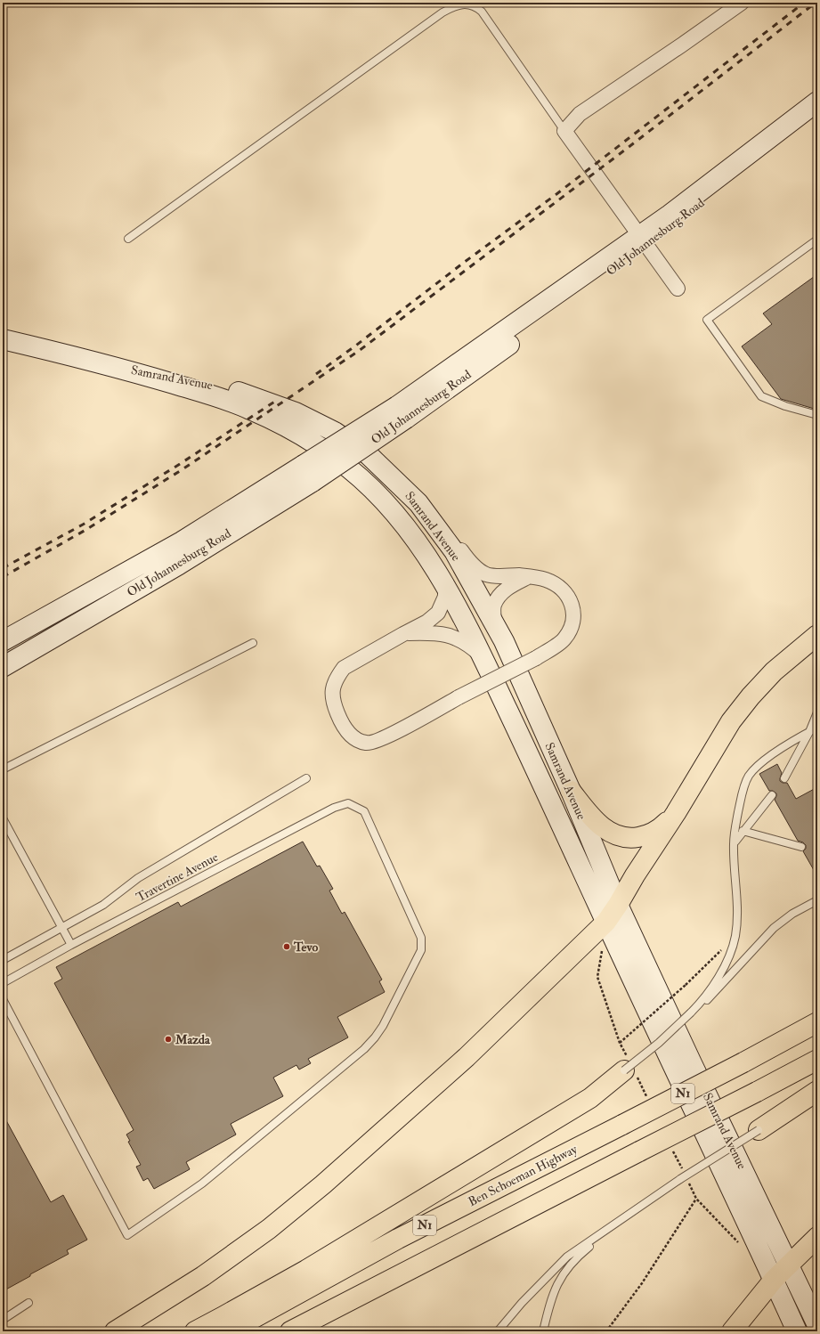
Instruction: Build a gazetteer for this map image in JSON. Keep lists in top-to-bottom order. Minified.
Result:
{"streets":{"highway":["N1","Ben Schoeman Highway"],"main road":["Old Johannesburg Road","Samrand Avenue"],"lane":["Travertine Avenue"]},"places":["Tevo","Mazda"]}
